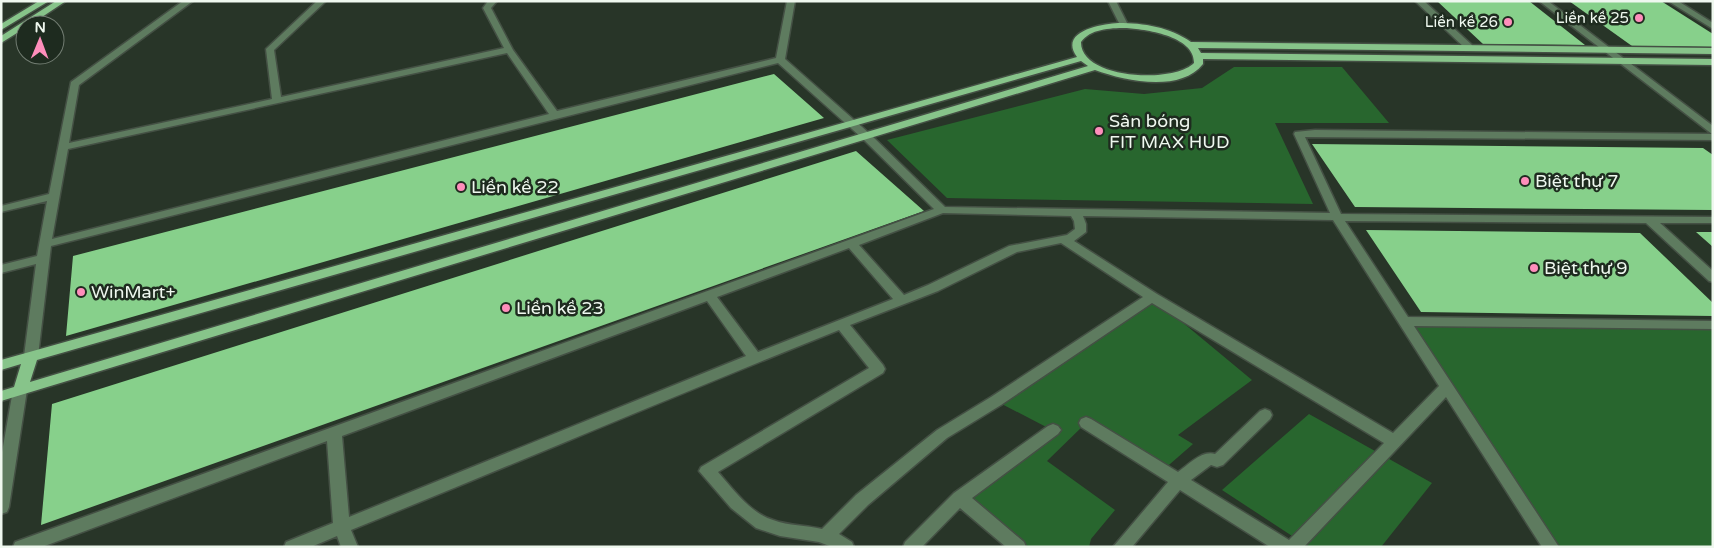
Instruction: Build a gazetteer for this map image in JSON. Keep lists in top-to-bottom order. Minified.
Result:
{"places":["Liền kề 25","Liền kề 26","Sân bóng FIT MAX HUD","Biệt thự 7","Liền kề 22","Biệt thự 9","WinMart+","Liền kề 23"],"north":"top"}
